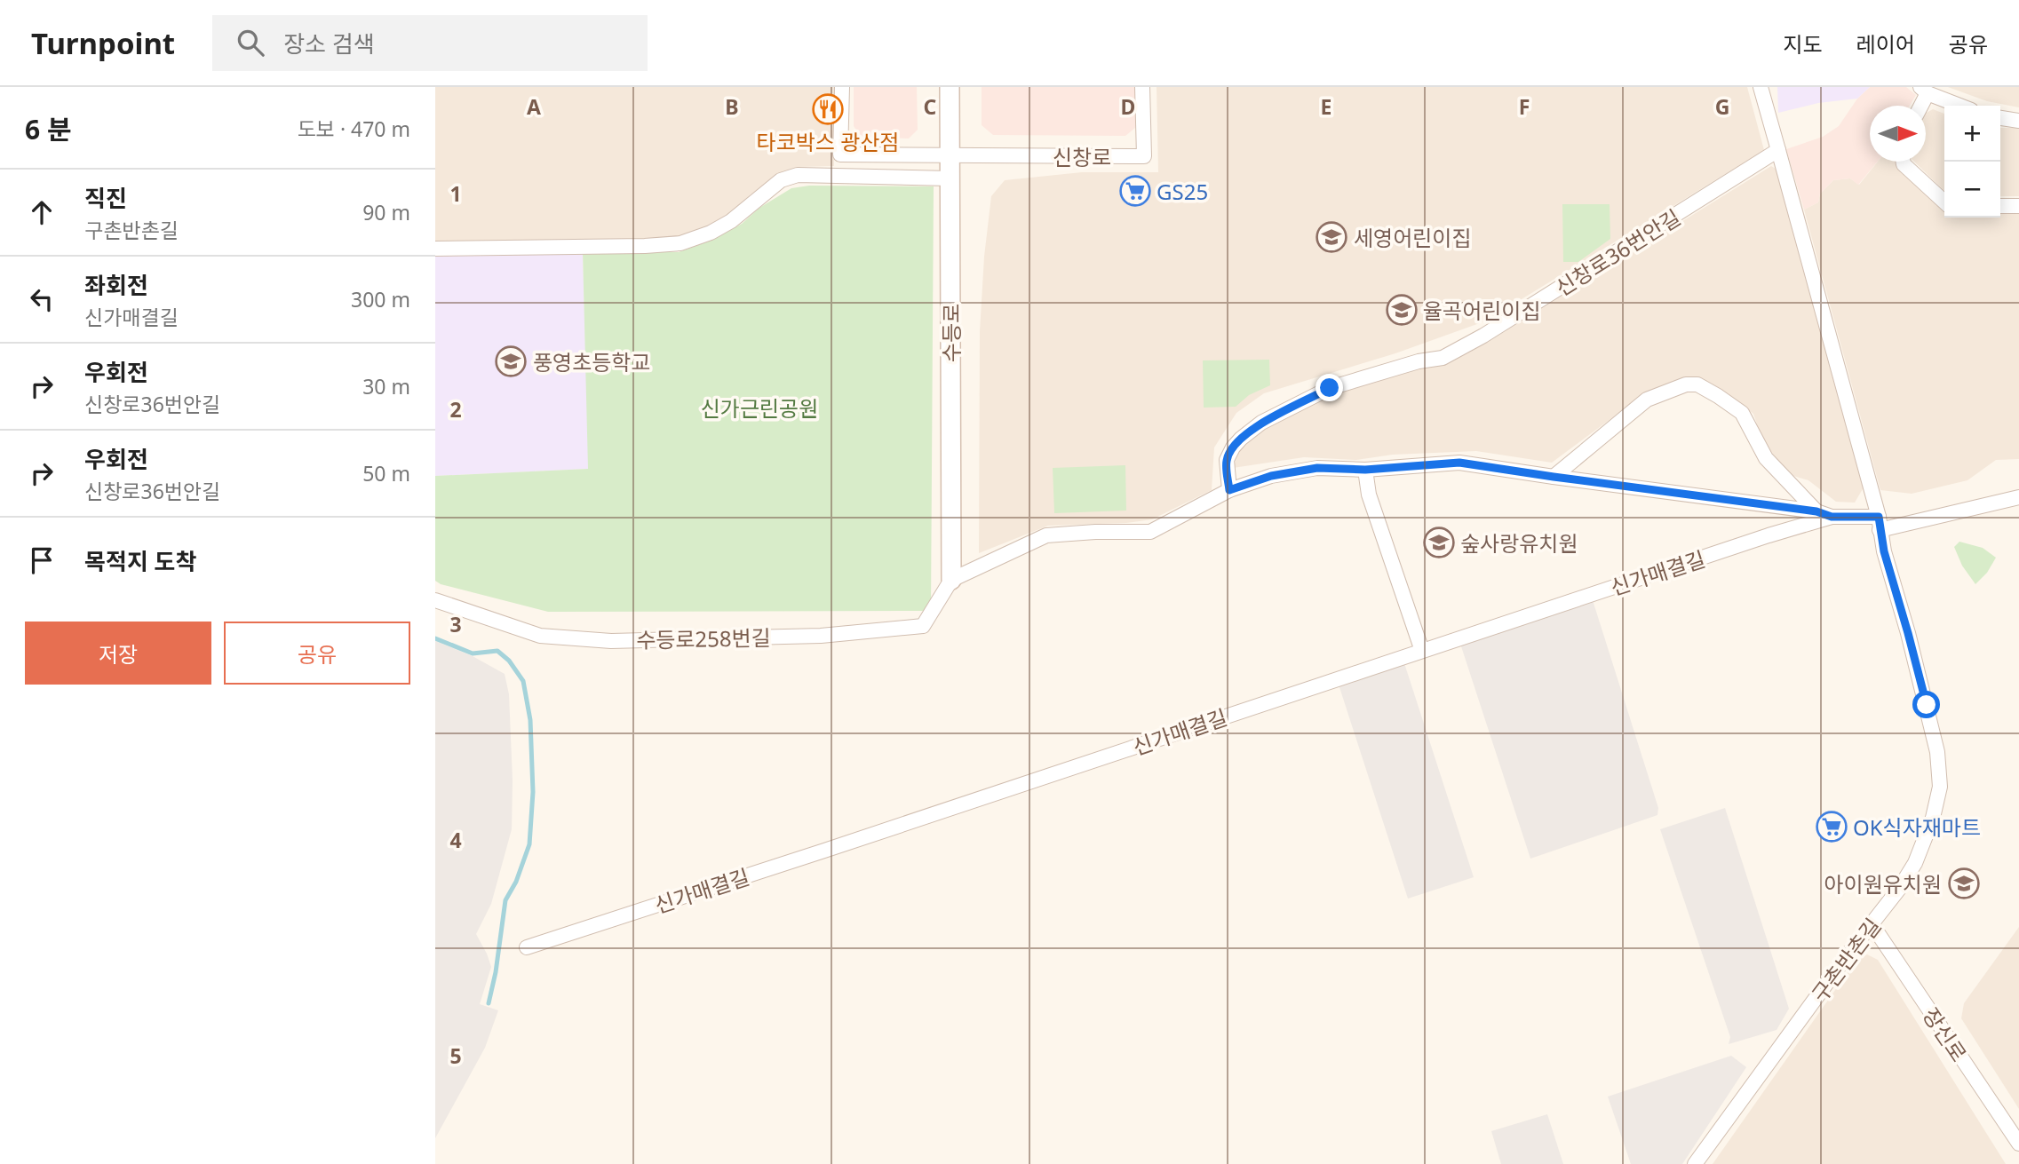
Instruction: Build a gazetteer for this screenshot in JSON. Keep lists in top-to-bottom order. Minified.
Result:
{"streets":{"street":["신창로","신창로36번안길","수등로","신가매결길","수등로258번길","구촌반촌길","장신로"]},"crossings":[["신창로","수등로"],["신창로36번안길","신가매결길"],["수등로","신가매결길"],["수등로","수등로258번길"],["신가매결길","수등로258번길"],["신가매결길","구촌반촌길"],["구촌반촌길","장신로"]],"parks":["신가근린공원"],"places":{"restaurant":["타코박스 광산점"],"supermarket":["GS25","OK식자재마트"],"school or university":["세영어린이집","율곡어린이집","풍영초등학교","숲사랑유치원","아이원유치원"]},"north":"right","page":{"header":"Turnpoint","search":"장소 검색","nav":["지도","레이어","공유"],"heading":["6 분","도보 · 470 m"],"map_buttons":["+","−"],"list":[["직진","구촌반촌길","90 m"],["좌회전","신가매결길","300 m"],["우회전","신창로36번안길","30 m"],["우회전","신창로36번안길","50 m"],"목적지 도착"],"buttons":["저장","공유"]},"grid":{"columns":["A","B","C","D","E","F","G"],"rows":["1","2","3","4","5"]}}
